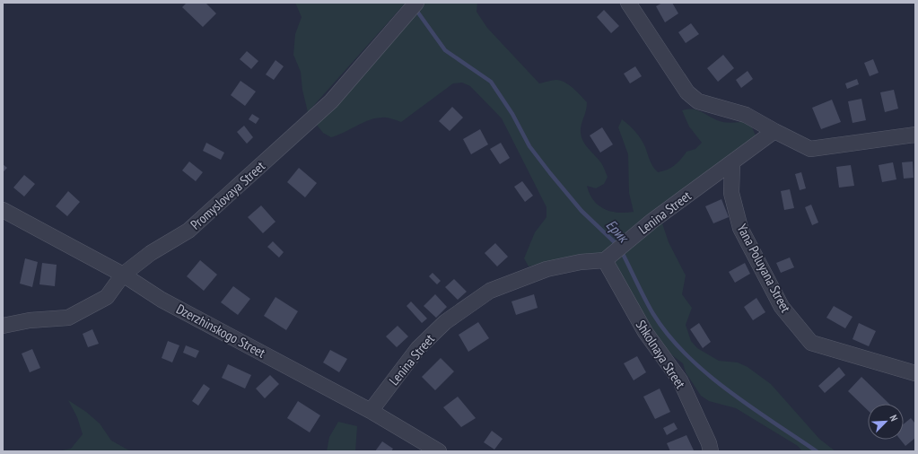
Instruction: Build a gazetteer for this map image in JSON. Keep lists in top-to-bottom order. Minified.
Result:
{"streets":{"street":["Promyslovaya Street","Lenina Street","Yana Poluyana Street","Dzerzhinskogo Street","Shkolnaya Street"]},"crossings":[["Promyslovaya Street","Dzerzhinskogo Street"],["Lenina Street","Yana Poluyana Street"],["Lenina Street","Dzerzhinskogo Street"],["Lenina Street","Shkolnaya Street"]],"water":["Ерик"],"north":"top right"}
